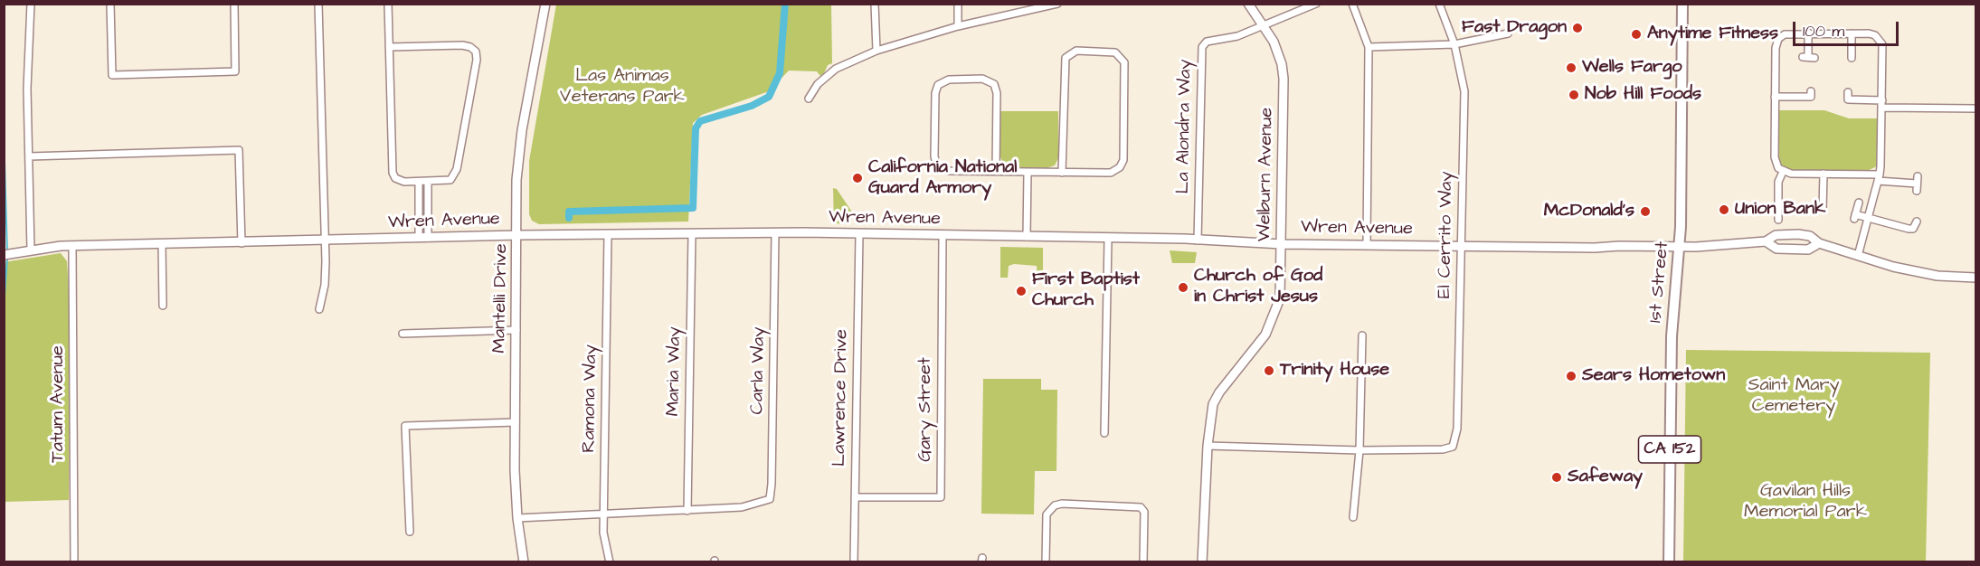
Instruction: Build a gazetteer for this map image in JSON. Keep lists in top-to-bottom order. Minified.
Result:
{"streets":{"main road":["1st Street","CA 152"],"street":["La Alondra Way","Welburn Avenue","Wren Avenue","El Cerrito Way","Mantelli Drive","Carla Way","Maria Way","Lawrence Drive","Ramona Way","Tatum Avenue","Gary Street"]},"crossings":[["La Alondra Way","Welburn Avenue"],["La Alondra Way","Wren Avenue"],["Welburn Avenue","Wren Avenue"],["Wren Avenue","El Cerrito Way"],["Wren Avenue","1st Street"],["Wren Avenue","Mantelli Drive"],["Wren Avenue","Carla Way"],["Wren Avenue","Maria Way"],["Wren Avenue","Lawrence Drive"],["Wren Avenue","Ramona Way"],["Wren Avenue","Tatum Avenue"],["Wren Avenue","Gary Street"],["Carla Way","Maria Way"],["Lawrence Drive","Gary Street"]],"parks":["Las Animas Veterans Park","Saint Mary Cemetery","Gavilan Hills Memorial Park"],"places":["Fast Dragon","Anytime Fitness","Wells Fargo","Nob Hill Foods","California National Guard Armory","Union Bank","McDonald's","Church of God in Christ Jesus","First Baptist Church","Trinity House","Sears Hometown","Safeway"],"scale_bar":"100 m"}
